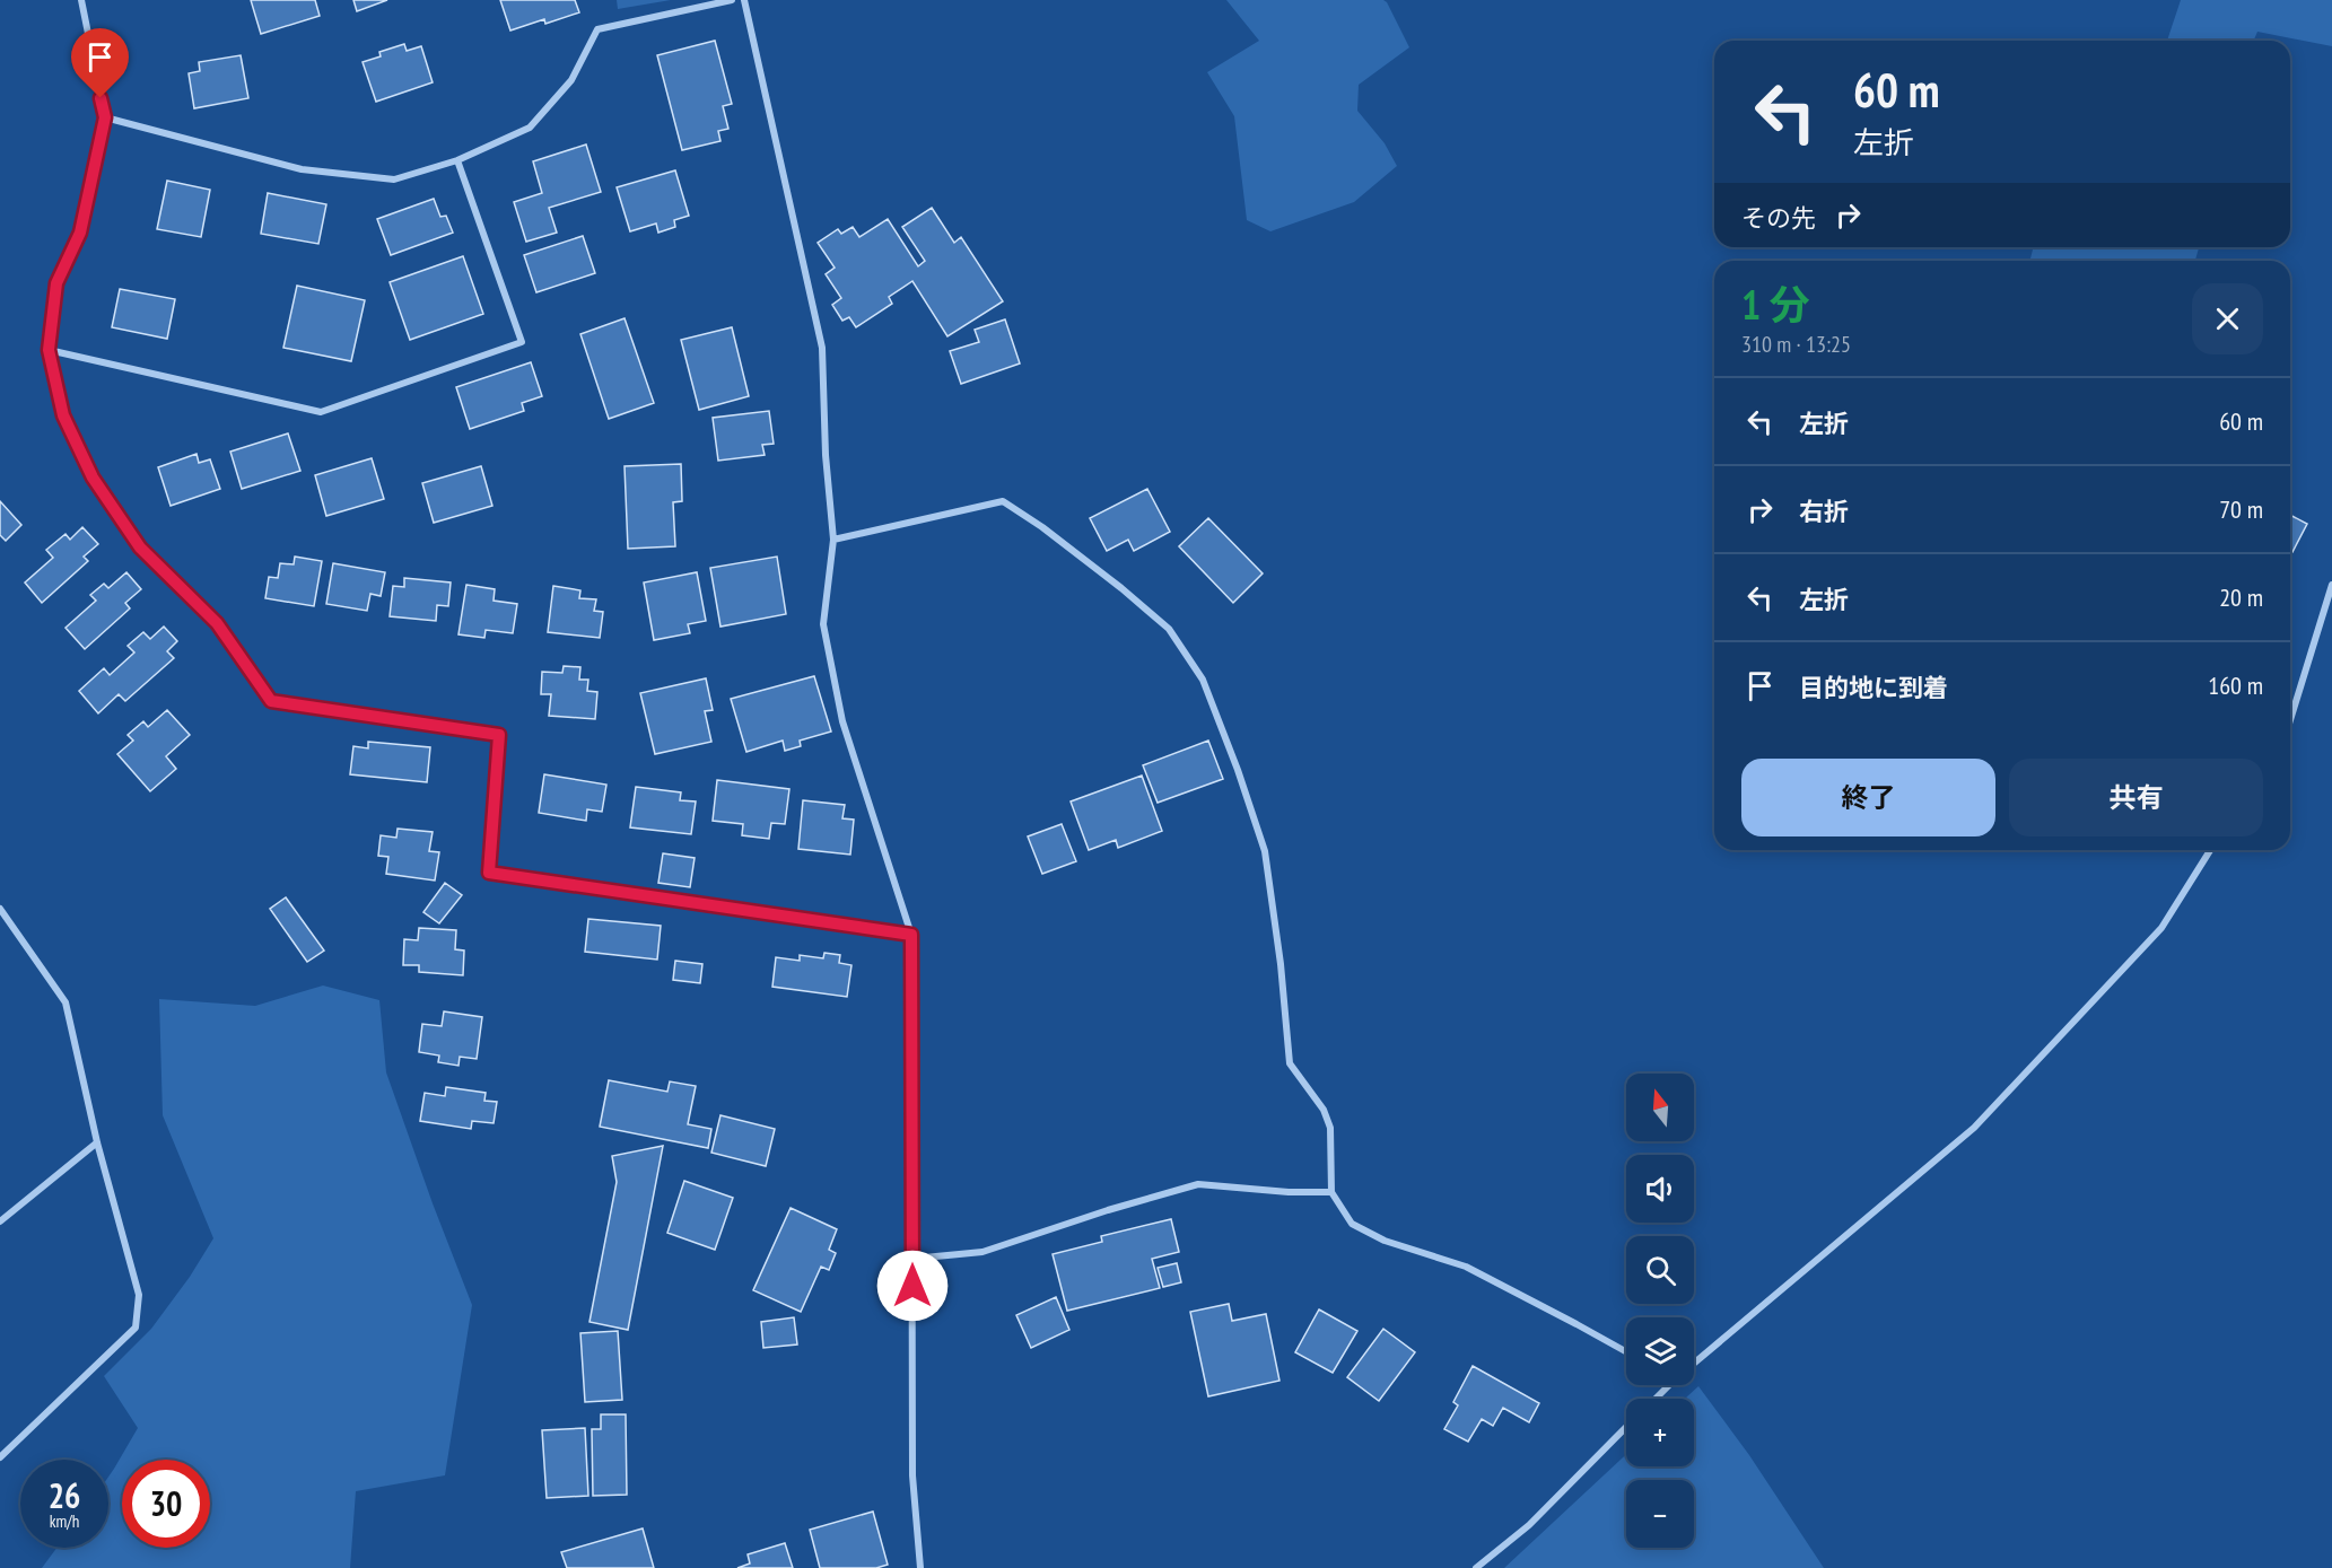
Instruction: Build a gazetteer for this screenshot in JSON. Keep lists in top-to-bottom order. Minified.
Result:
{"north":"top","page":{"turn":["60 m","左折"],"then":"その先","heading":["1 分","310 m · 13:25"],"list":[{"name":"左折","value":"60 m"},{"name":"右折","value":"70 m"},{"name":"左折","value":"20 m"},{"name":"目的地に到着","value":"160 m"}],"buttons":["終了","共有"],"map_buttons":["+","−"],"speed":"26 km/h","limit":"30"}}
